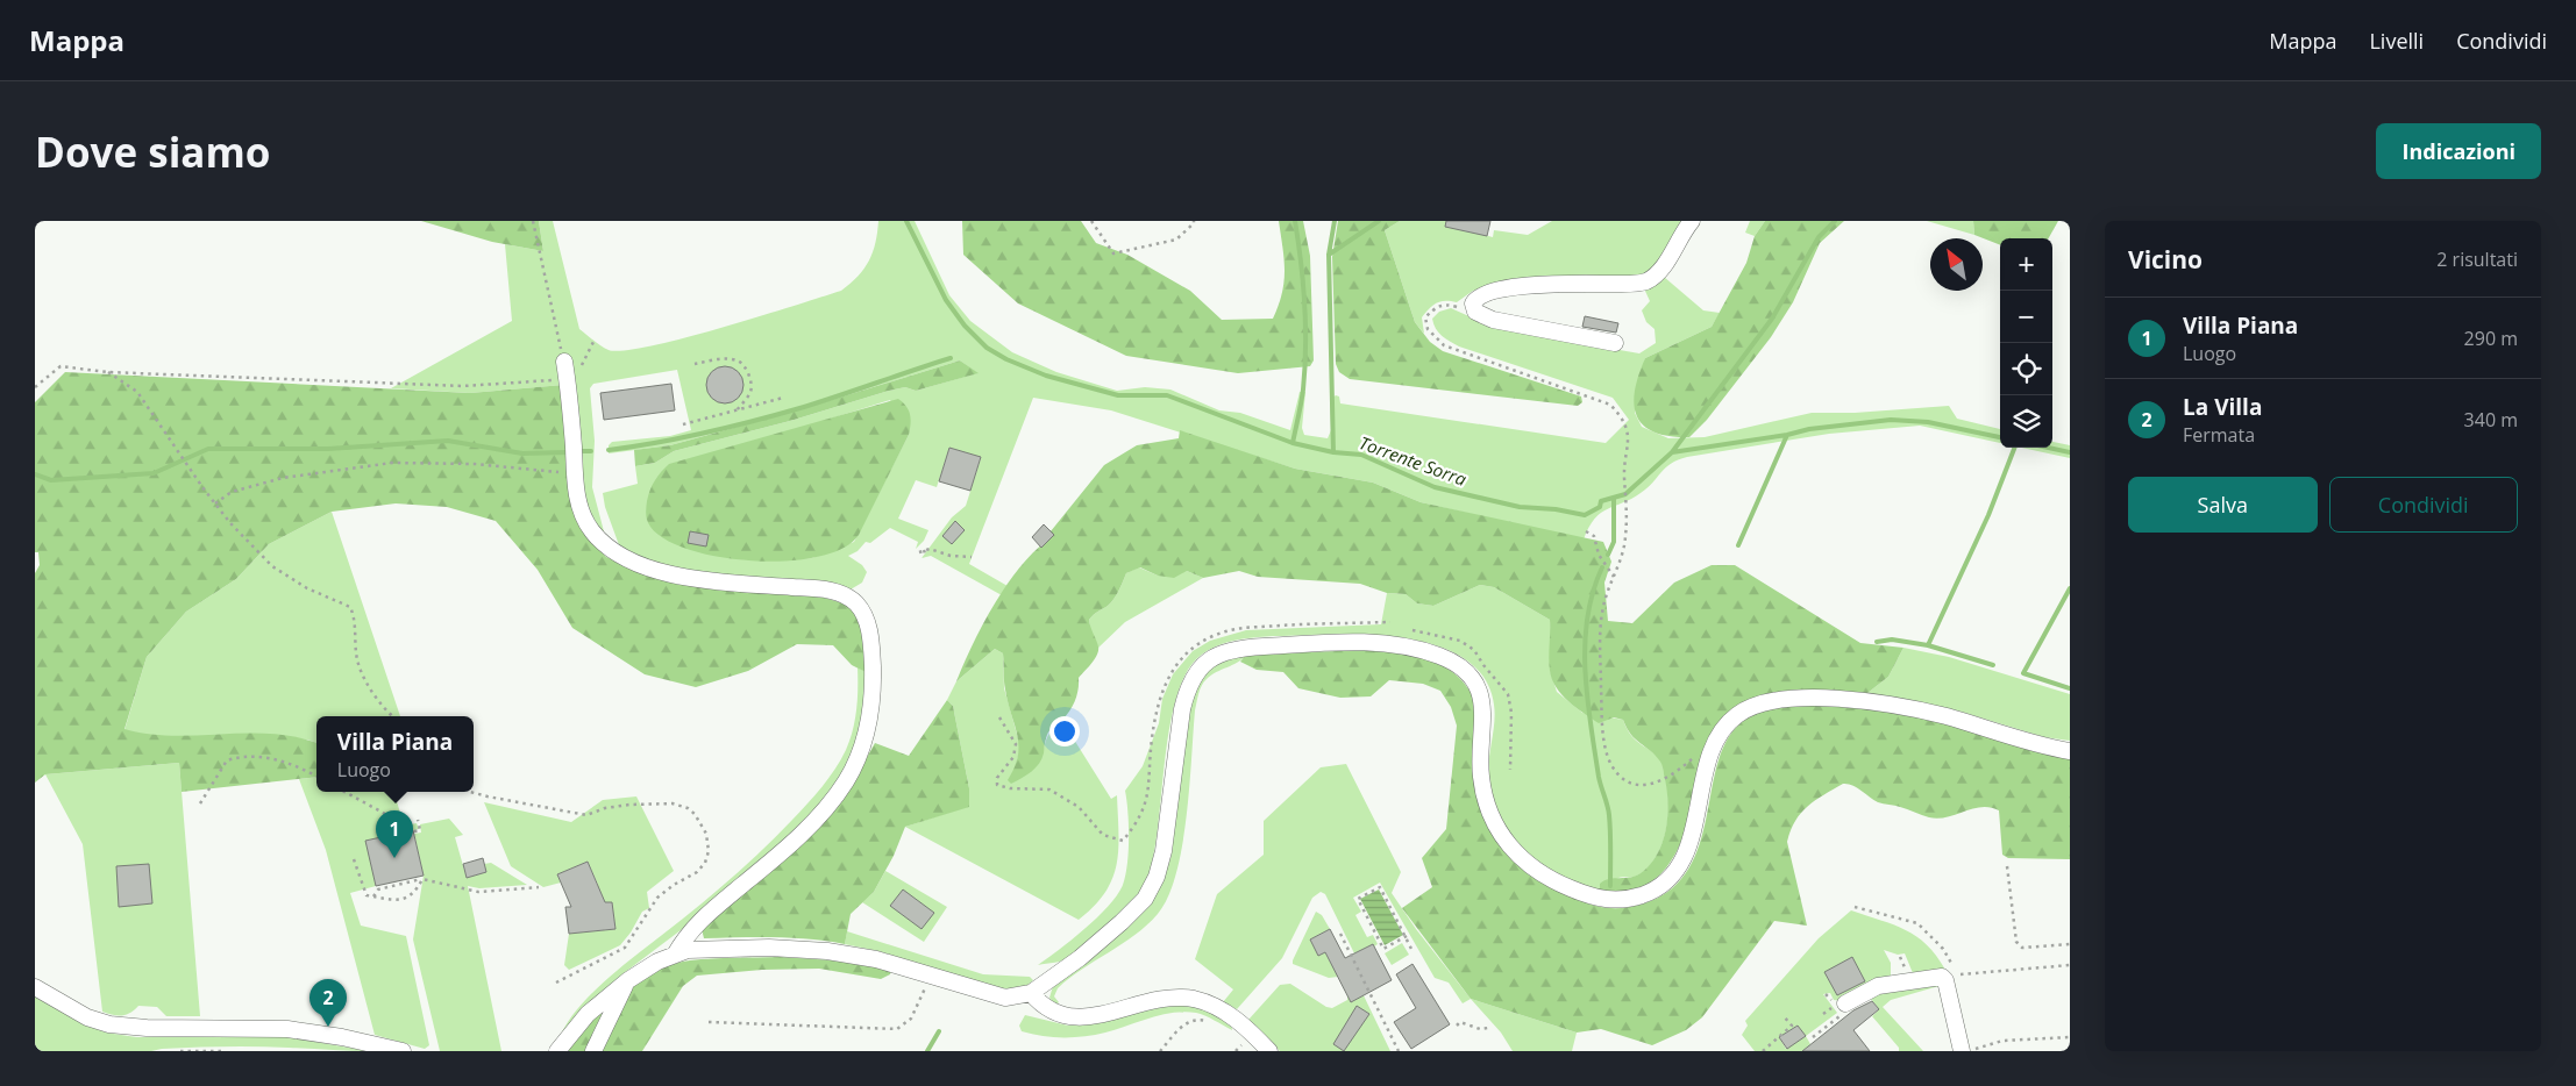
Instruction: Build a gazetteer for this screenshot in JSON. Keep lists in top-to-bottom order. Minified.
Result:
{"water":["Torrente Sorra"],"north":"top left","page":{"header":"Mappa","nav":["Mappa","Livelli","Condividi"],"buttons":["Indicazioni",["Salva","Condividi"]],"title":"Dove siamo","heading":["Vicino","2 risultati"],"map_buttons":["+","−"],"list":[{"mark":"1","name":"Villa Piana","note":"Luogo","value":"290 m"},{"mark":"2","name":"La Villa","note":"Fermata","value":"340 m"}],"popup":["Villa Piana","Luogo"],"pins":["1","2"]}}
